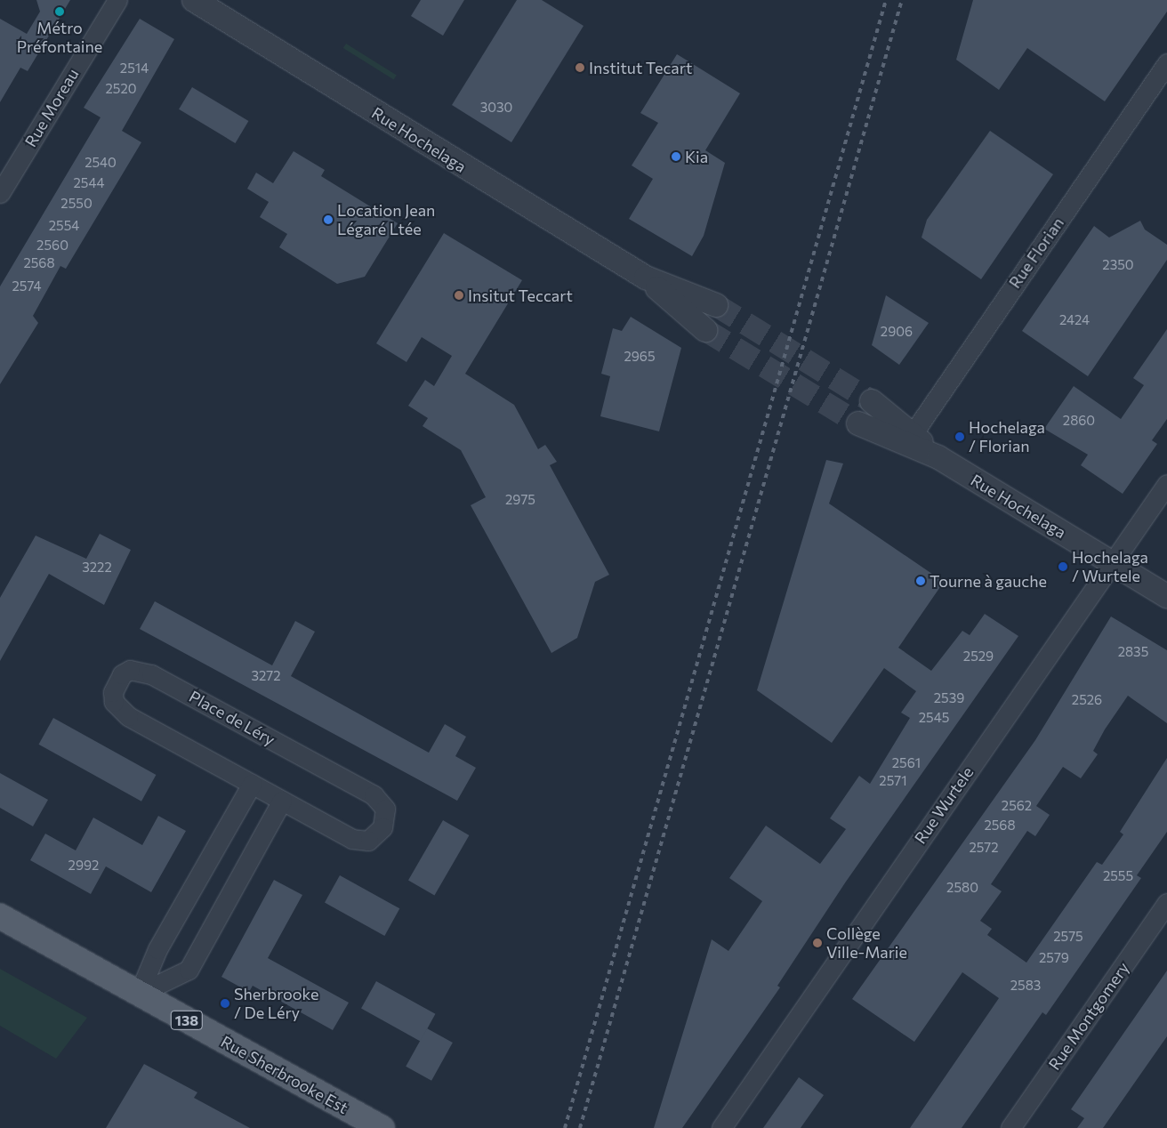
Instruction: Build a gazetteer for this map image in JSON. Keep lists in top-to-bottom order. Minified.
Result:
{"streets":{"main road":["138","Rue Sherbrooke Est"],"street":["Rue Moreau","Rue Hochelaga","Rue Florian","Place de Léry","Rue Wurtele","Rue Montgomery"]},"crossings":[["Rue Hochelaga","Rue Florian"],["Rue Hochelaga","Rue Wurtele"]],"places":["Métro Préfontaine","Institut Tecart","Kia","Location Jean Légaré Ltée","Insitut Teccart","Hochelaga / Florian","Hochelaga / Wurtele","Tourne à gauche","Collège Ville-Marie","Sherbrooke / De Léry"],"house_numbers":["2514","2520","3030","2540","2544","2550","2554","2560","2568","2350","2574","2424","2906","2965","2860","2975","3222","2835","2529","3272","2539","2526","2545","2561","2571","2562","2568","2572","2992","2555","2580","2575","2579","2583"]}
